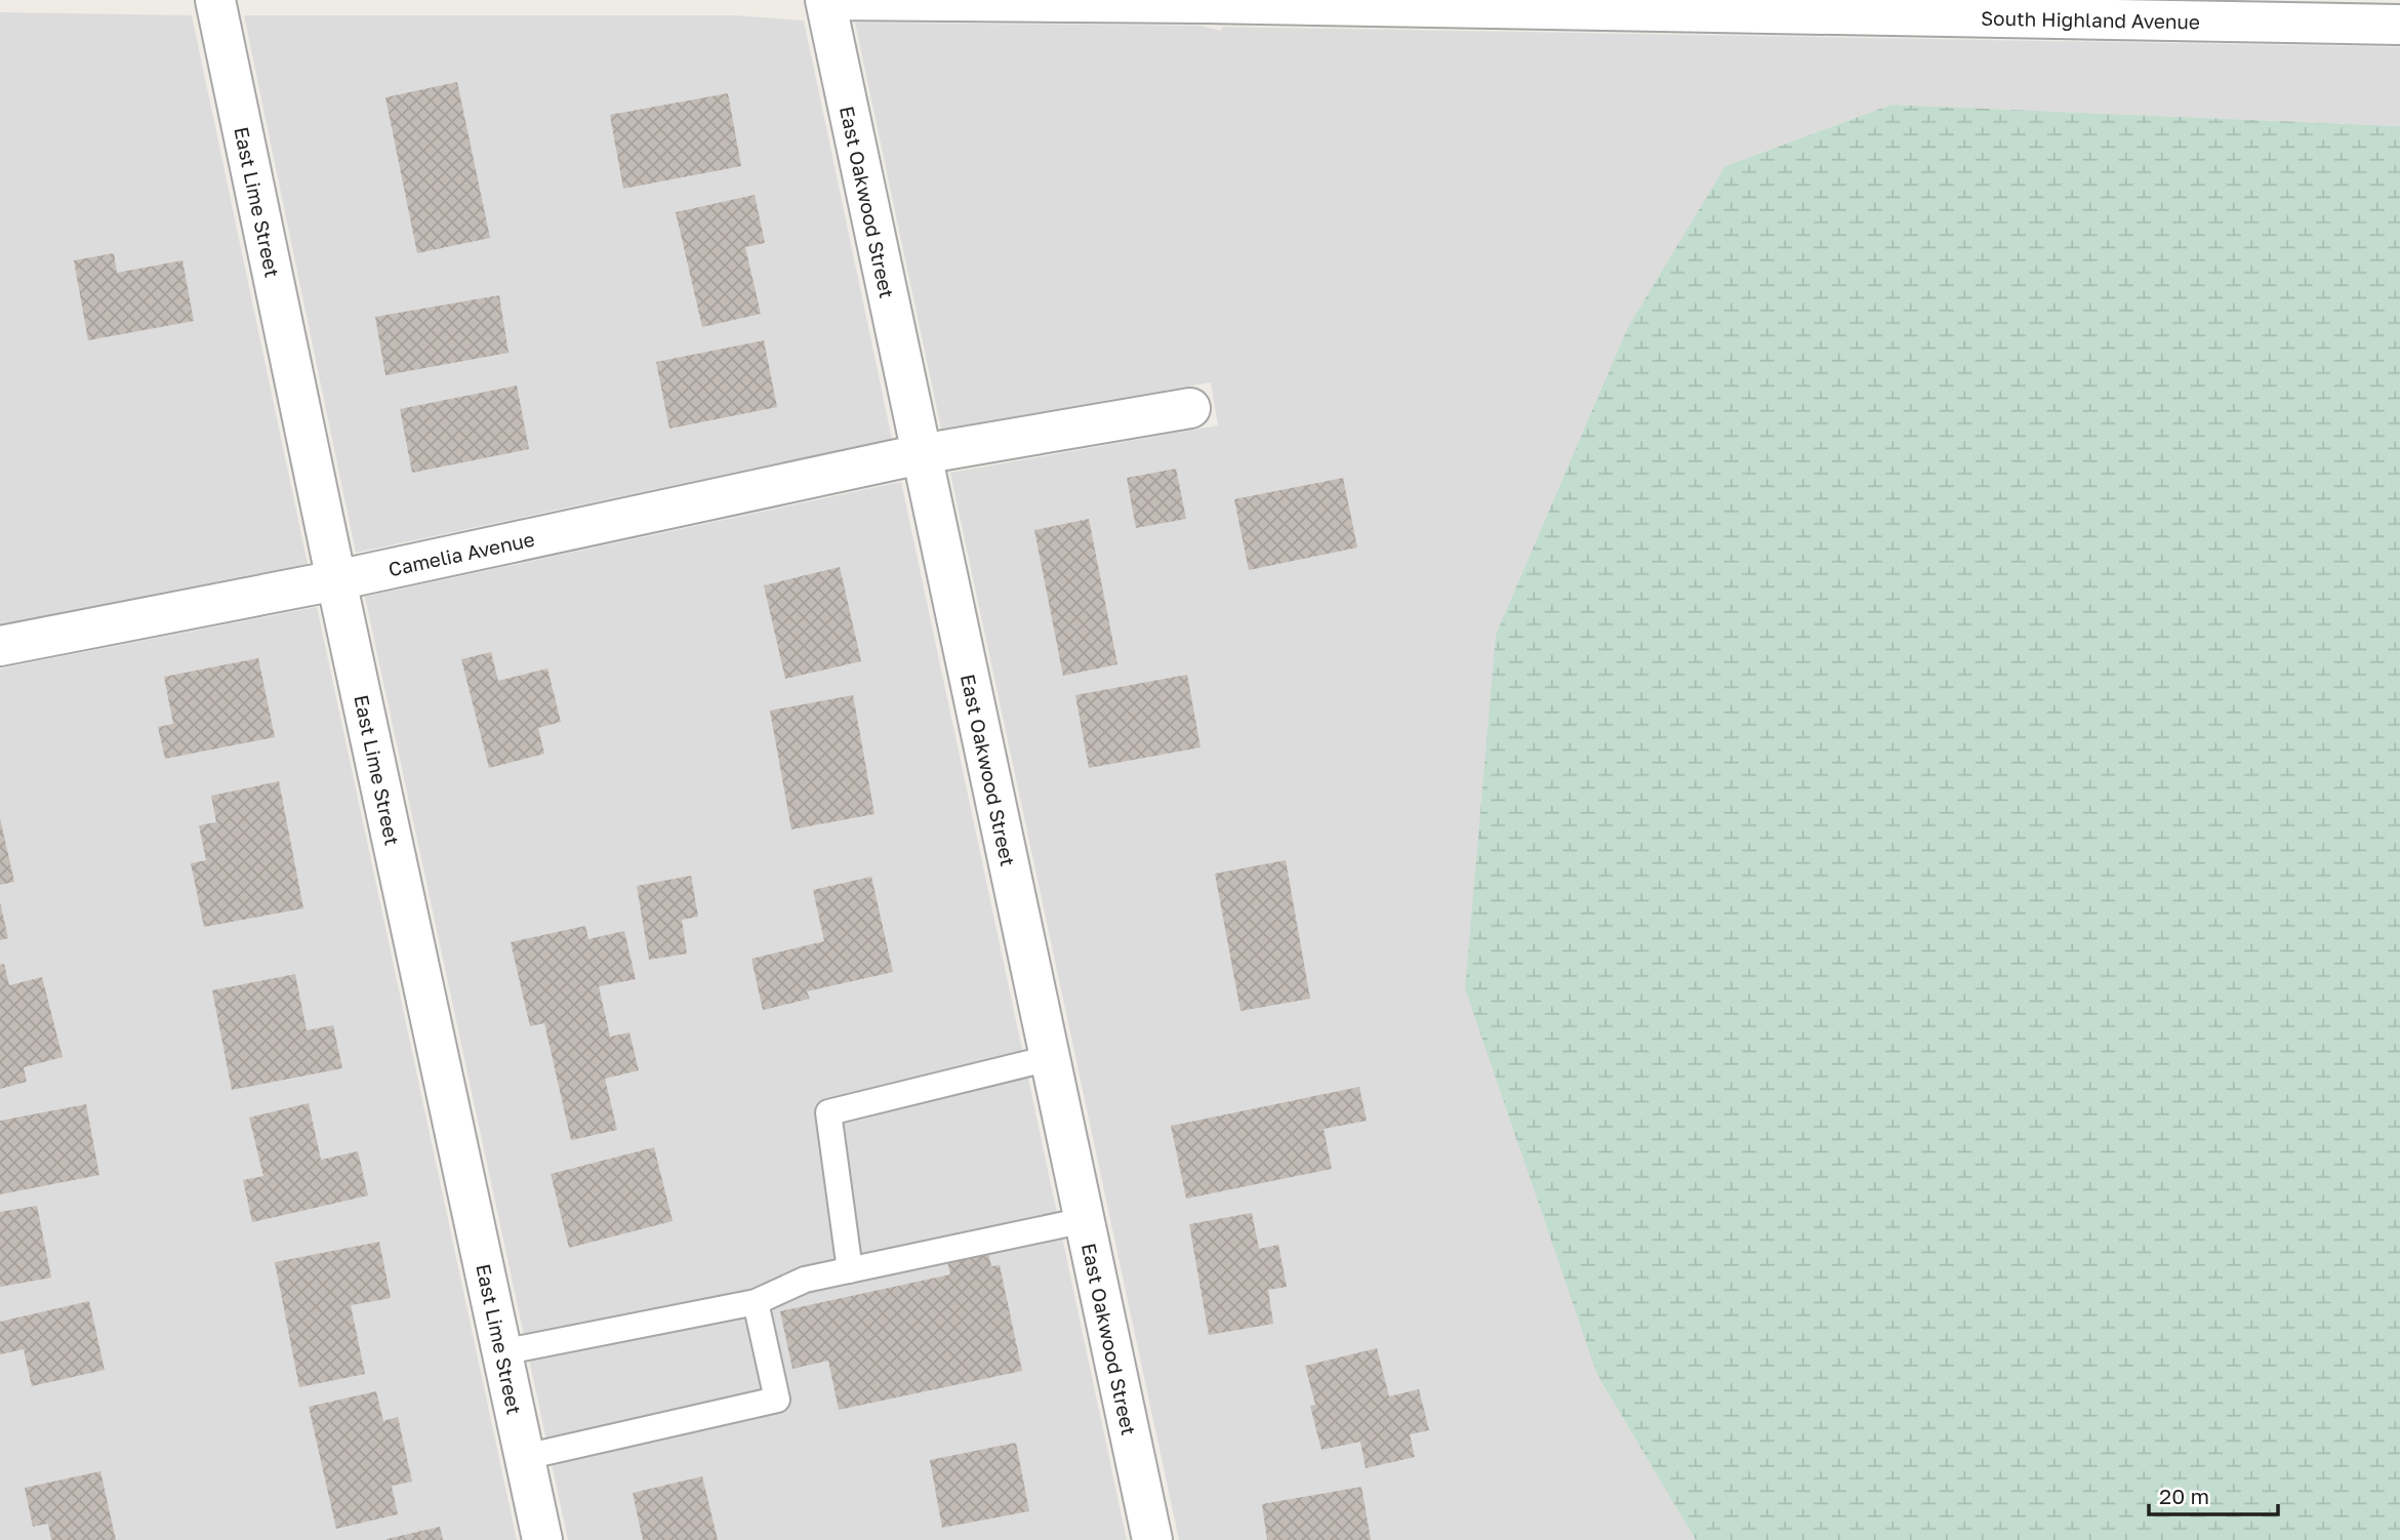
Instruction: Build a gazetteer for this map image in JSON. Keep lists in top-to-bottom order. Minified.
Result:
{"streets":{"street":["South Highland Avenue","East Lime Street","East Oakwood Street","Camelia Avenue"]},"crossings":[["East Lime Street","Camelia Avenue"],["East Oakwood Street","Camelia Avenue"]],"scale_bar":"20 m"}
